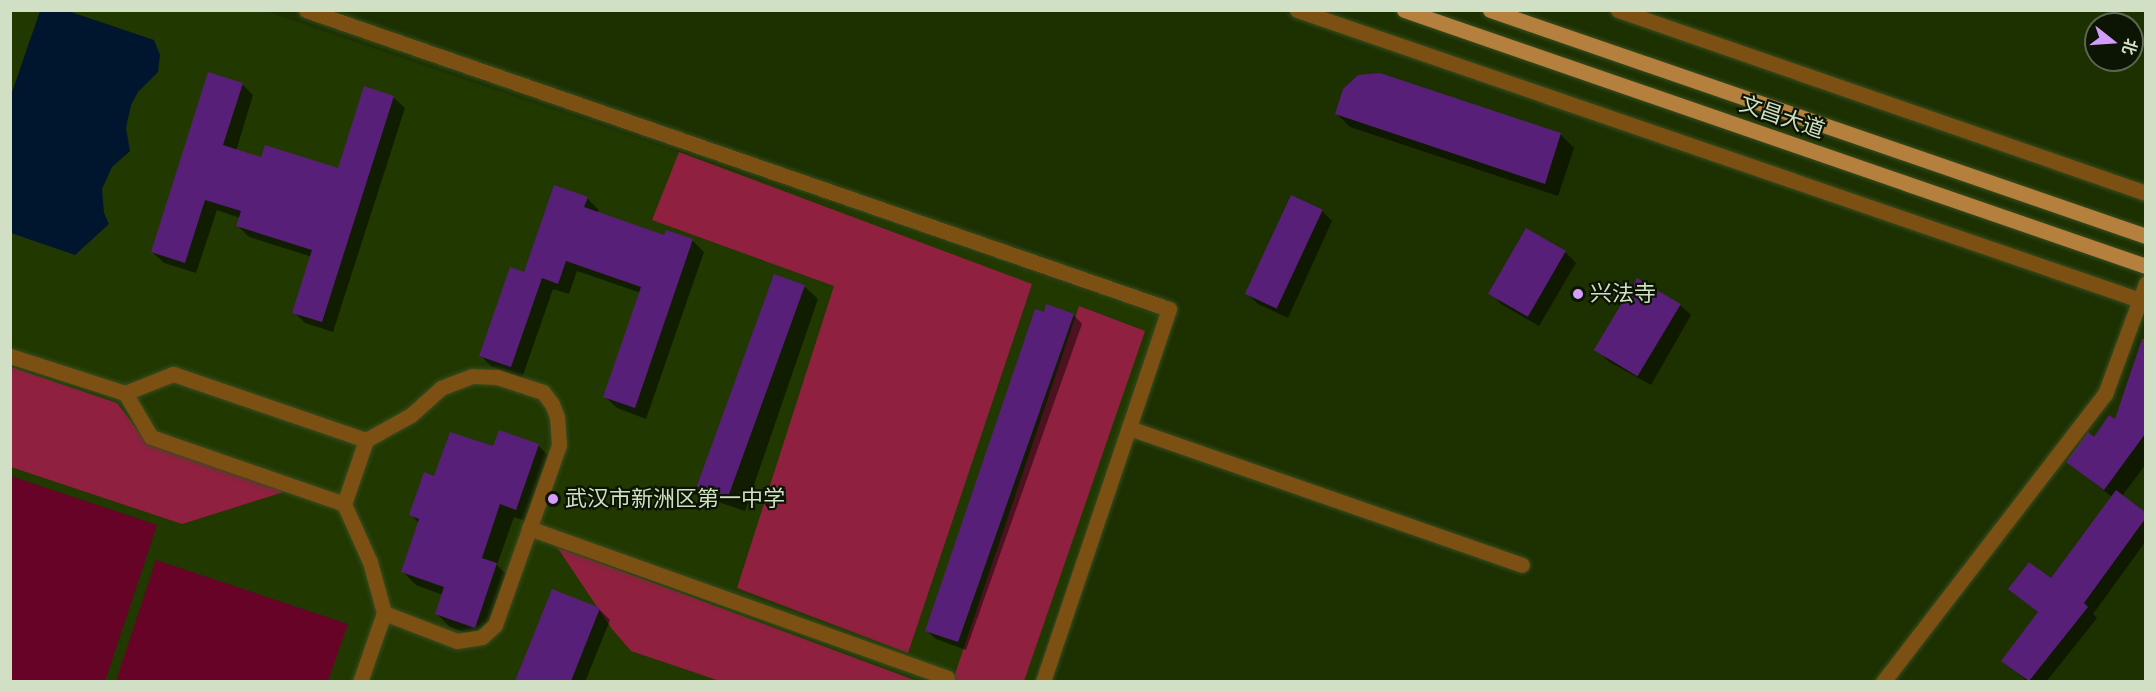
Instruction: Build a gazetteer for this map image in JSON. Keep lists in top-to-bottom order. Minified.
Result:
{"streets":{"main road":["文昌大道"]},"places":["兴法寺","武汉市新洲区第一中学"],"north":"right"}
